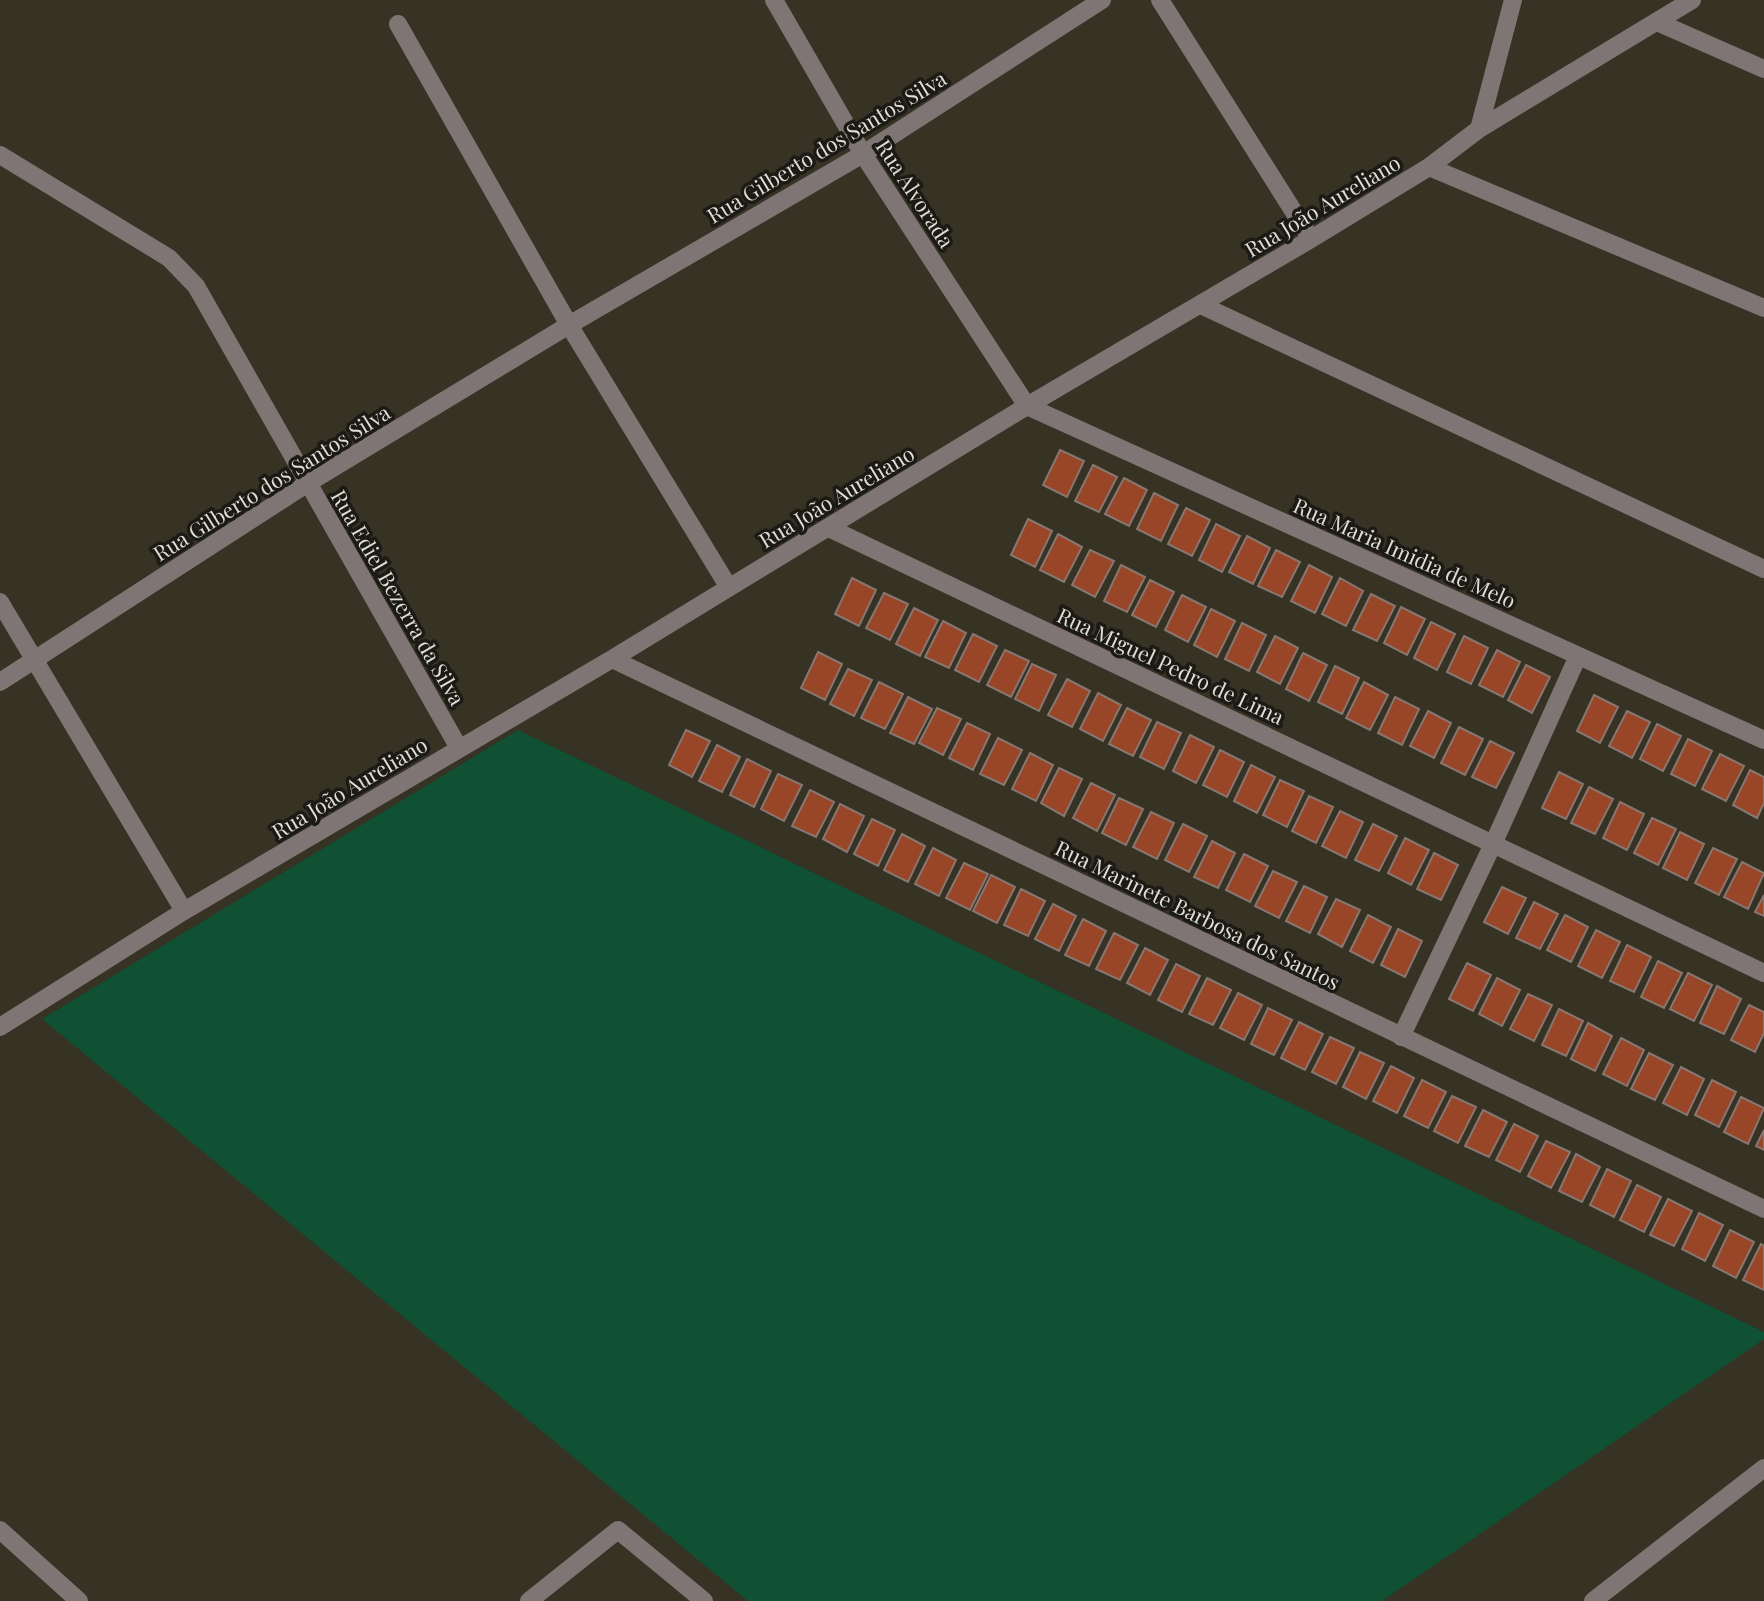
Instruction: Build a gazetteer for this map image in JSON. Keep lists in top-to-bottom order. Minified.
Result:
{"streets":{"street":["Rua Gilberto dos Santos Silva","Rua Alvorada","Rua João Aureliano","Rua Maria Imidia de Melo","Rua Ediel Bezerra da Silva","Rua Miguel Pedro de Lima","Rua Marinete Barbosa dos Santos"]},"crossings":[["Rua Gilberto dos Santos Silva","Rua Alvorada"],["Rua Gilberto dos Santos Silva","Rua Ediel Bezerra da Silva"],["Rua Alvorada","Rua João Aureliano"],["Rua Alvorada","Rua Maria Imidia de Melo"],["Rua João Aureliano","Rua Maria Imidia de Melo"],["Rua João Aureliano","Rua Ediel Bezerra da Silva"],["Rua João Aureliano","Rua Miguel Pedro de Lima"],["Rua João Aureliano","Rua Marinete Barbosa dos Santos"]]}
